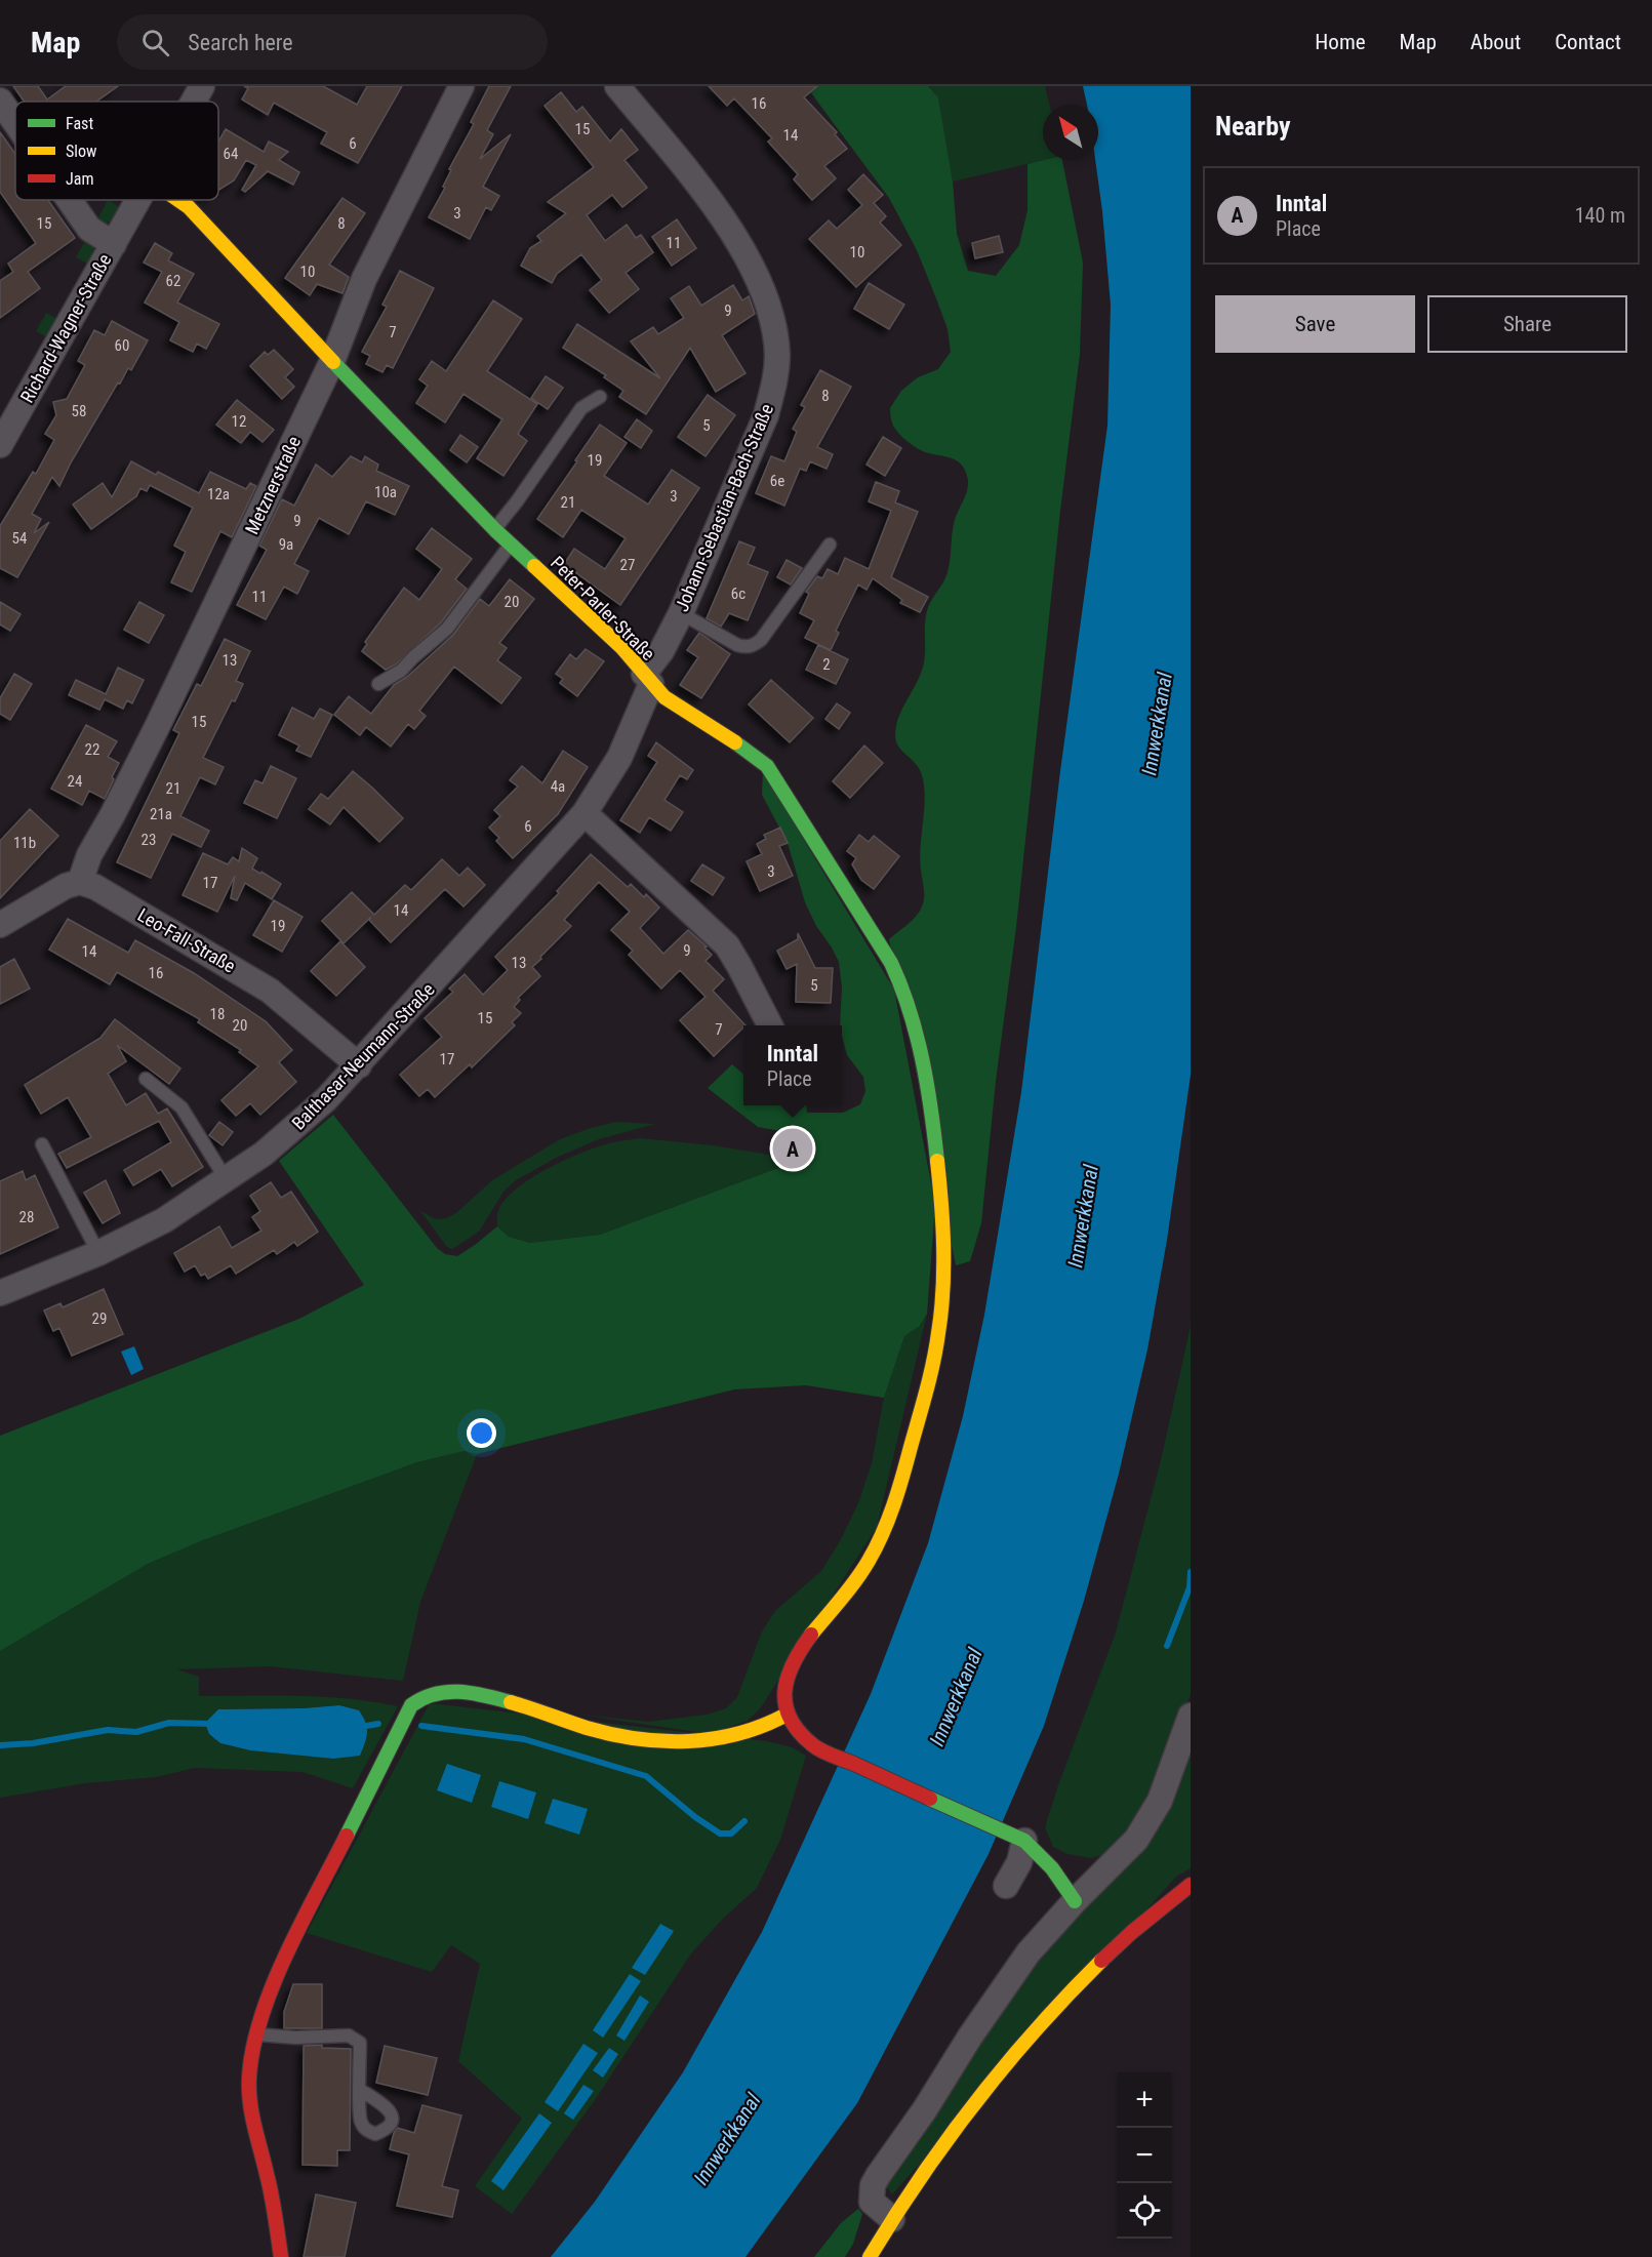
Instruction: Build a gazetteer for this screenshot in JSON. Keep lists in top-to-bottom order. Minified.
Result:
{"streets":{"street":["Richard-Wagner-Straße","Metznerstraße","Johann-Sebastian-Bach-Straße","Peter-Parler-Straße","Leo-Fall-Straße","Balthasar-Neumann-Straße"]},"crossings":[["Metznerstraße","Peter-Parler-Straße"],["Metznerstraße","Leo-Fall-Straße"],["Johann-Sebastian-Bach-Straße","Peter-Parler-Straße"],["Johann-Sebastian-Bach-Straße","Balthasar-Neumann-Straße"],["Peter-Parler-Straße","Balthasar-Neumann-Straße"],["Leo-Fall-Straße","Balthasar-Neumann-Straße"]],"water":["Innwerkkanal"],"house_numbers":["16","15","14","6","64","3","15","8","11","10","10","62","9","7","60","8","58","12","5","19","6e","10a","12a","3","21","9","54","9a","27","6c","11","20","13","2","15","22","24","4a","21","21a","6","23","11b","3","17","14","19","9","14","13","16","5","18","15","20","7","17","28","29"],"legend":["Fast","Slow","Jam"],"north":"top left","page":{"header":"Map","search":"Search here","nav":["Home","Map","About","Contact"],"heading":"Nearby","list":[{"mark":"A","name":"Inntal","note":"Place","value":"140 m"}],"buttons":["Save","Share"],"popup":["Inntal","Place"],"pins":"A","map_buttons":["+","−"]}}
